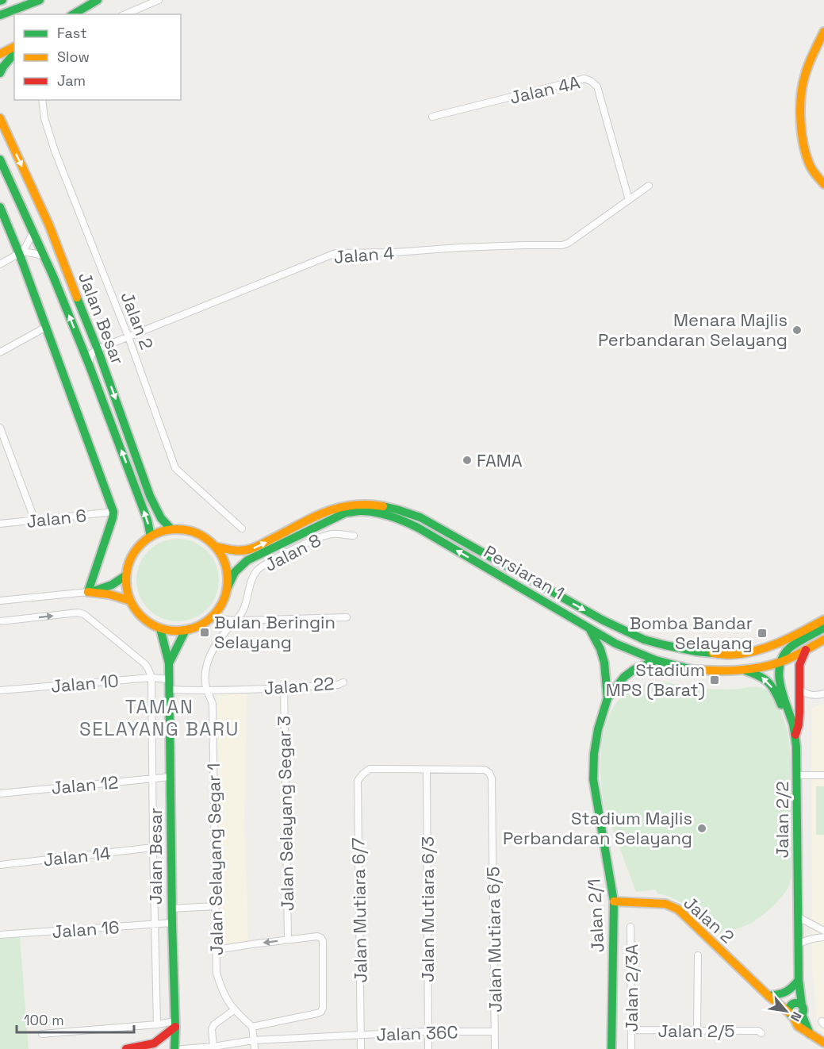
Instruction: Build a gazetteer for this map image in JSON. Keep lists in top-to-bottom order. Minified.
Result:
{"streets":{"main road":["Jalan Besar","Jalan 2","Persiaran 1","Jalan 2/2","Jalan 2/1"],"street":["Jalan 4A","Jalan 4","Jalan 6","Jalan 8","Jalan 10","Jalan 22","Jalan 12","Jalan Selayang Segar 3","Jalan 14","Jalan Selayang Segar 1","Jalan Mutiara 6/3","Jalan Mutiara 6/7","Jalan 16","Jalan Mutiara 6/5","Jalan 2/3A","Jalan 2/5","Jalan 36C"]},"crossings":[["Jalan 4A","Jalan 4"],["Jalan 4","Jalan Besar"],["Jalan 4","Jalan 2"],["Jalan Besar","Persiaran 1"],["Jalan Besar","Jalan 10"],["Jalan Besar","Jalan 22"],["Jalan Besar","Jalan 12"],["Jalan Besar","Jalan 16"],["Jalan 2","Jalan 2/2"],["Jalan 2","Jalan 2/1"],["Jalan 8","Jalan Selayang Segar 1"],["Persiaran 1","Jalan 2/2"],["Persiaran 1","Jalan 2/1"],["Jalan 22","Jalan Selayang Segar 3"],["Jalan 22","Jalan Selayang Segar 1"],["Jalan Mutiara 6/3","Jalan Mutiara 6/7"],["Jalan Mutiara 6/3","Jalan Mutiara 6/5"],["Jalan Mutiara 6/3","Jalan 36C"],["Jalan Mutiara 6/7","Jalan Mutiara 6/5"],["Jalan Mutiara 6/7","Jalan 36C"],["Jalan Mutiara 6/5","Jalan 36C"],["Jalan 2/3A","Jalan 2/5"]],"districts":["TAMAN SELAYANG BARU"],"places":{"other":["Menara Majlis Perbandaran Selayang","FAMA","Stadium Majlis Perbandaran Selayang"],"transit":["Bulan Beringin Selayang","Bomba Bandar Selayang","Stadium MPS (Barat)"]},"legend":["Fast","Slow","Jam"],"scale_bar":"100 m","north":"bottom right"}
